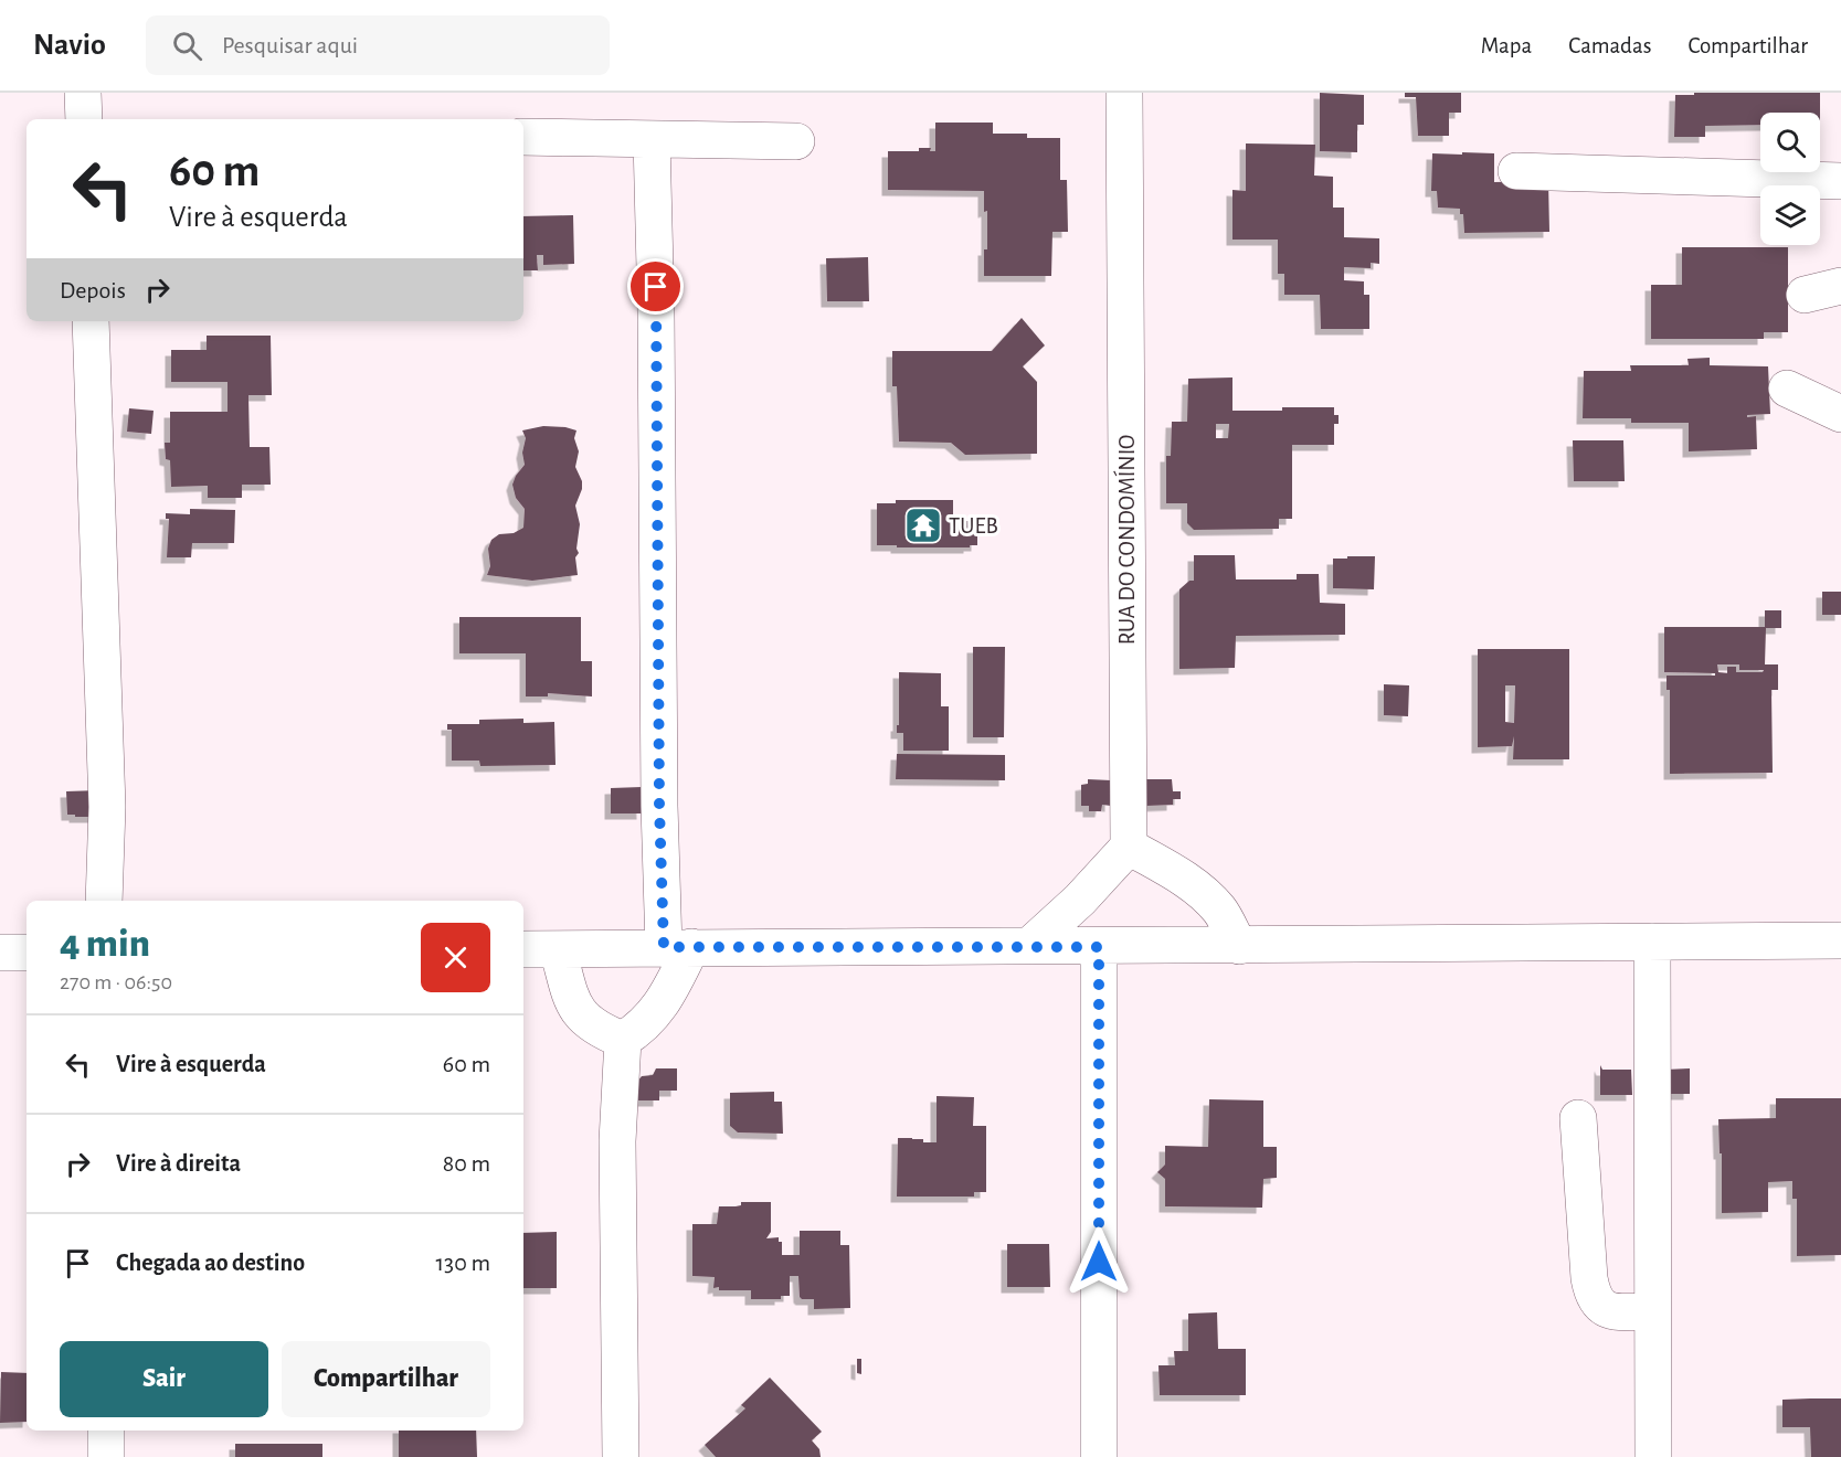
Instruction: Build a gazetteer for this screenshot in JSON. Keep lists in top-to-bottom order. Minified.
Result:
{"streets":{"street":["RUA DO CONDOMÍNIO"]},"places":{"temple":["TUEB"]},"page":{"header":"Navio","search":"Pesquisar aqui","nav":["Mapa","Camadas","Compartilhar"],"turn":["60 m","Vire à esquerda"],"then":"Depois","heading":["4 min","270 m · 06:50"],"list":[{"name":"Vire à esquerda","value":"60 m"},{"name":"Vire à direita","value":"80 m"},{"name":"Chegada ao destino","value":"130 m"}],"buttons":["Sair","Compartilhar"]}}
